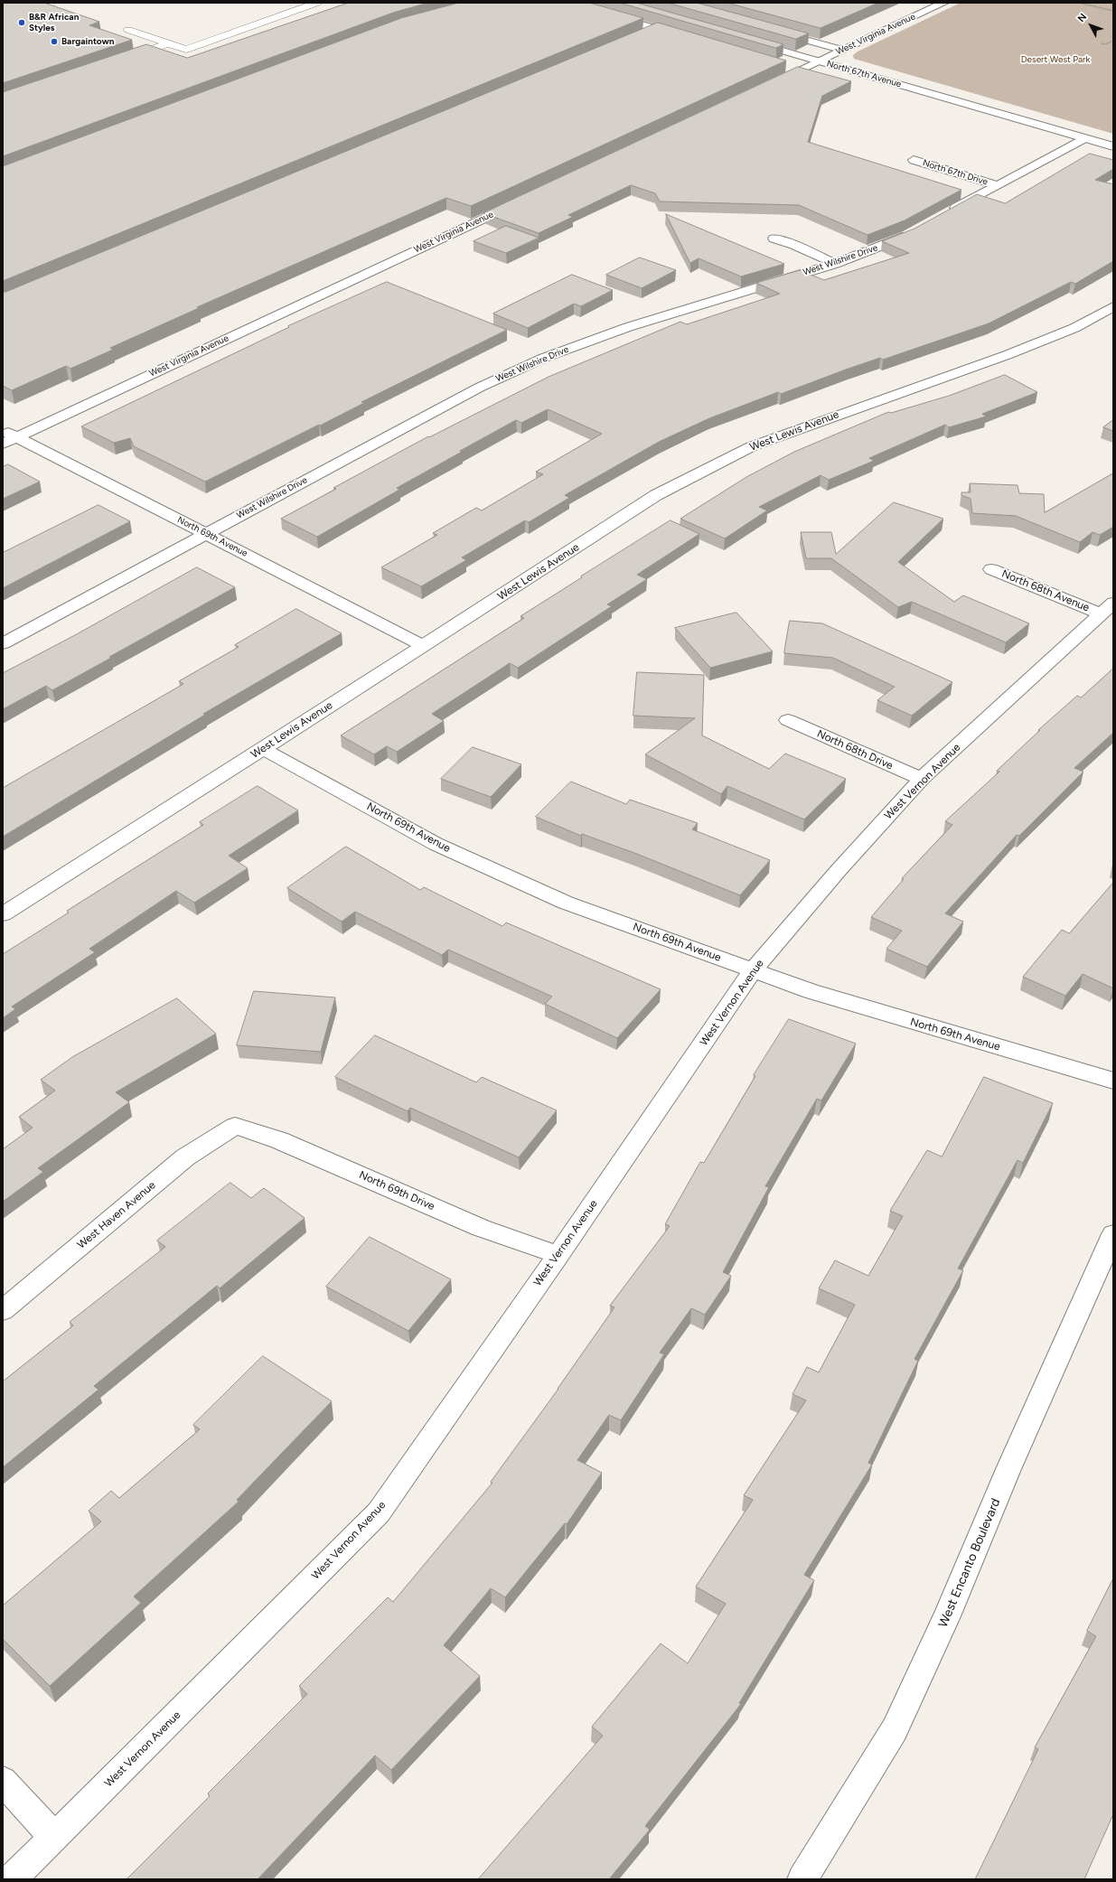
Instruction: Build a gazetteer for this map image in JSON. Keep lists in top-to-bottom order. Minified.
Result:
{"streets":{"street":["West Virginia Avenue","North 67th Avenue","North 67th Drive","West Wilshire Drive","West Lewis Avenue","North 69th Avenue","North 68th Avenue","North 68th Drive","West Vernon Avenue","North 69th Drive","West Haven Avenue","West Encanto Boulevard"]},"crossings":[["West Virginia Avenue","North 67th Avenue"],["West Virginia Avenue","North 69th Avenue"],["West Wilshire Drive","North 69th Avenue"],["West Lewis Avenue","North 69th Avenue"],["North 69th Avenue","West Vernon Avenue"],["North 68th Avenue","West Vernon Avenue"],["North 68th Drive","West Vernon Avenue"],["West Vernon Avenue","North 69th Drive"],["North 69th Drive","West Haven Avenue"]],"parks":["Desert West Park"],"places":["B&R African Styles","Bargaintown"],"north":"top left"}
